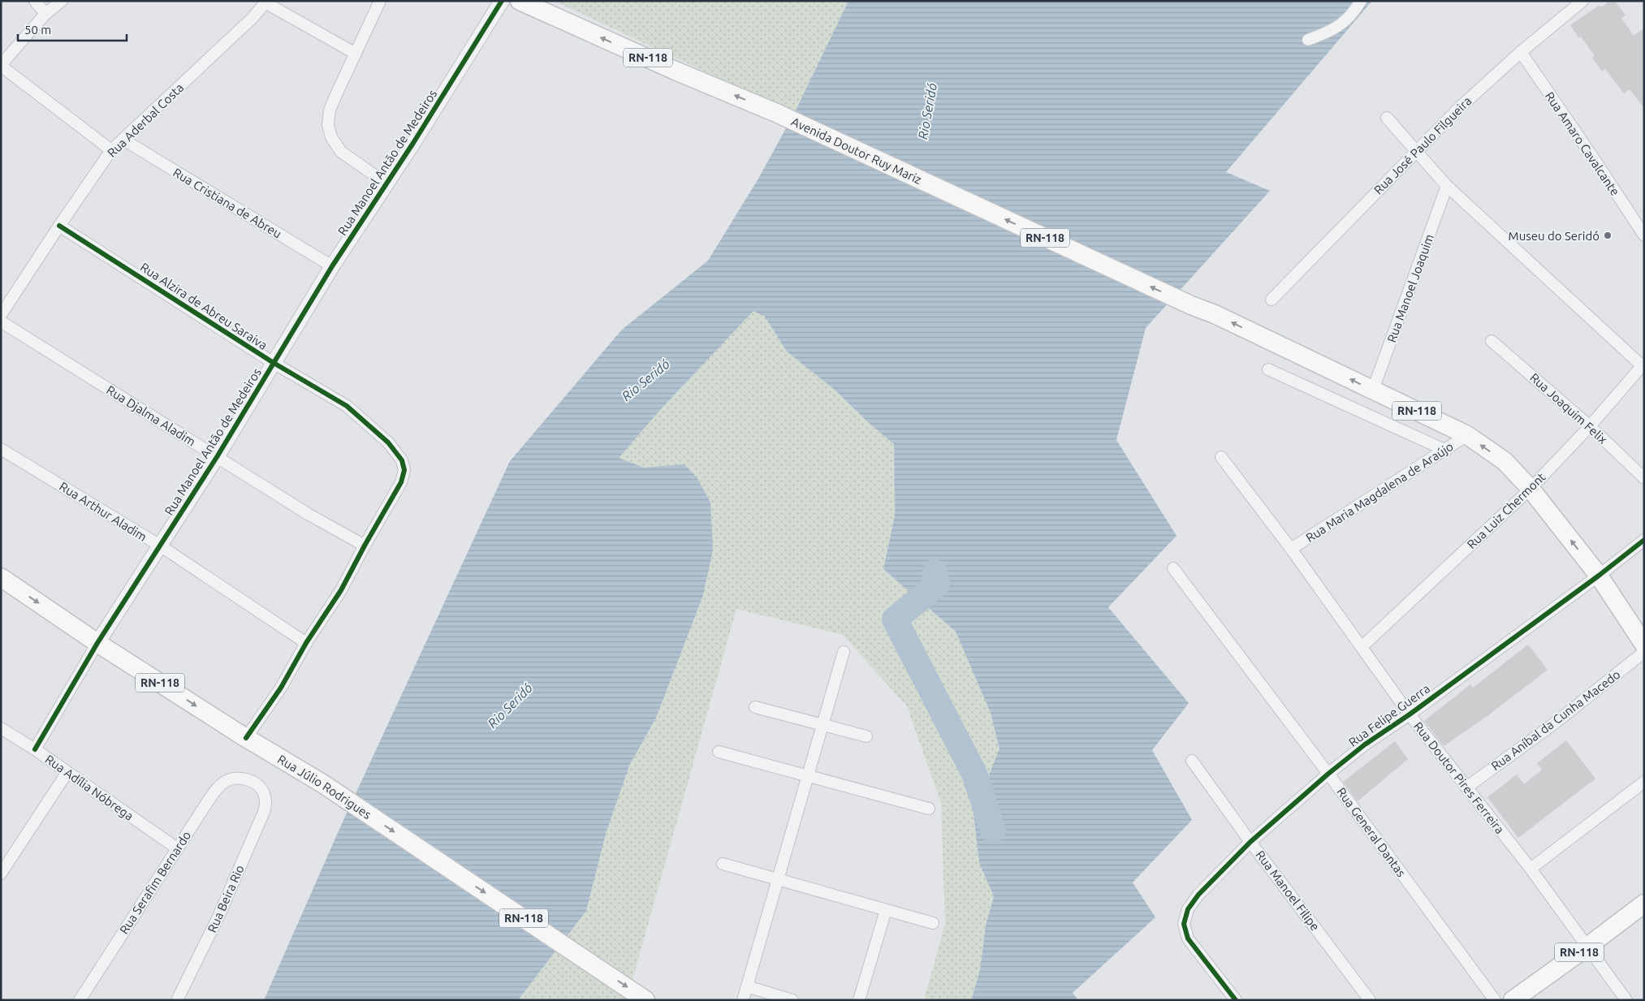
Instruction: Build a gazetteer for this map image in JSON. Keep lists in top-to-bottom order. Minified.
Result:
{"streets":{"main road":["RN-118","Avenida Doutor Ruy Mariz","Rua Júlio Rodrigues"],"street":["Rua Aderbal Costa","Rua Amaro Cavalcante","Rua José Paulo Filgueira","Rua Manoel Antão de Medeiros","Rua Cristiana de Abreu","Rua Manoel Joaquim","Rua Alzira de Abreu Saraiva","Rua Joaquim Felix","Rua Djalma Aladim","Rua Maria Magdalena de Araújo","Rua Luiz Chermont","Rua Arthur Aladim","Rua Felipe Guerra","Rua Aníbal da Cunha Macedo","Rua Doutor Pires Ferreira","Rua Adília Nóbrega","Rua General Dantas","Rua Serafim Bernardo","Rua Manoel Filipe","Rua Beira Rio"]},"crossings":[["RN-118","Avenida Doutor Ruy Mariz"],["RN-118","Rua Manoel Joaquim"],["RN-118","Rua Maria Magdalena de Araújo"],["RN-118","Rua Luiz Chermont"],["RN-118","Rua Felipe Guerra"],["RN-118","Rua Doutor Pires Ferreira"],["Rua Aderbal Costa","Rua Cristiana de Abreu"],["Rua Aderbal Costa","Rua Alzira de Abreu Saraiva"],["Rua Amaro Cavalcante","Rua José Paulo Filgueira"],["Avenida Doutor Ruy Mariz","Rua Manoel Joaquim"],["Rua Manoel Antão de Medeiros","Rua Cristiana de Abreu"],["Rua Manoel Antão de Medeiros","Rua Alzira de Abreu Saraiva"],["Rua Manoel Antão de Medeiros","Rua Djalma Aladim"],["Rua Manoel Antão de Medeiros","Rua Arthur Aladim"],["Rua Manoel Antão de Medeiros","Rua Júlio Rodrigues"],["Rua Manoel Antão de Medeiros","Rua Adília Nóbrega"],["Rua Alzira de Abreu Saraiva","Rua Djalma Aladim"],["Rua Joaquim Felix","Rua Luiz Chermont"],["Rua Maria Magdalena de Araújo","Rua Doutor Pires Ferreira"],["Rua Luiz Chermont","Rua Doutor Pires Ferreira"],["Rua Felipe Guerra","Rua Doutor Pires Ferreira"],["Rua Felipe Guerra","Rua General Dantas"],["Rua Felipe Guerra","Rua Manoel Filipe"],["Rua Aníbal da Cunha Macedo","Rua Doutor Pires Ferreira"],["Rua Adília Nóbrega","Rua Serafim Bernardo"],["Rua Serafim Bernardo","Rua Beira Rio"]],"one_way":["Avenida Doutor Ruy Mariz","Rua Júlio Rodrigues"],"water":["Rio Seridó"],"places":["Museu do Seridó"],"scale_bar":"50 m"}
